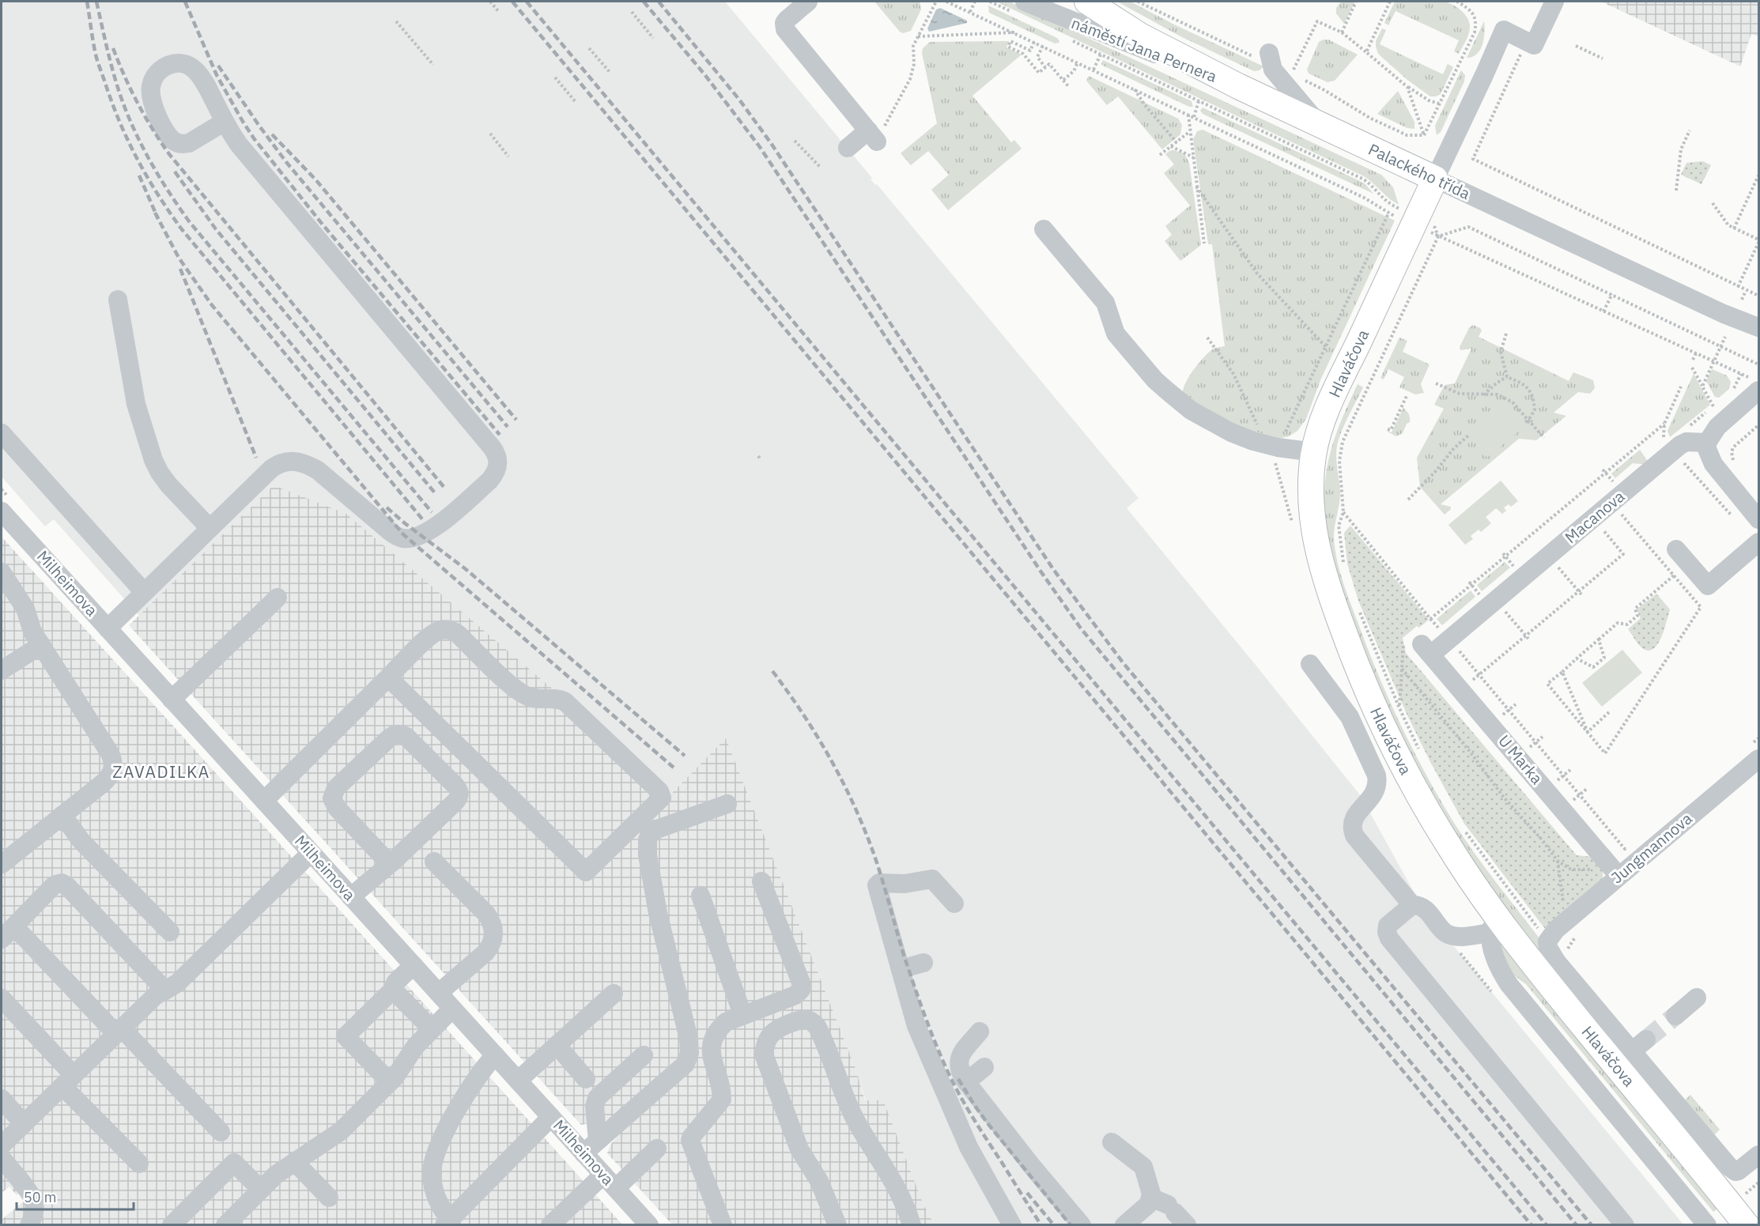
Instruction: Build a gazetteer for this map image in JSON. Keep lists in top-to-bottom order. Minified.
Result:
{"streets":{"main road":["Palackého třída","Hlaváčova"],"street":["náměstí Jana Pernera","Macanova","Milheimova","U Marka","Jungmannova"]},"crossings":[["náměstí Jana Pernera","Palackého třída"],["Palackého třída","Hlaváčova"],["Hlaváčova","Jungmannova"],["Macanova","U Marka"],["U Marka","Jungmannova"]],"districts":["ZAVADILKA"],"scale_bar":"50 m"}
